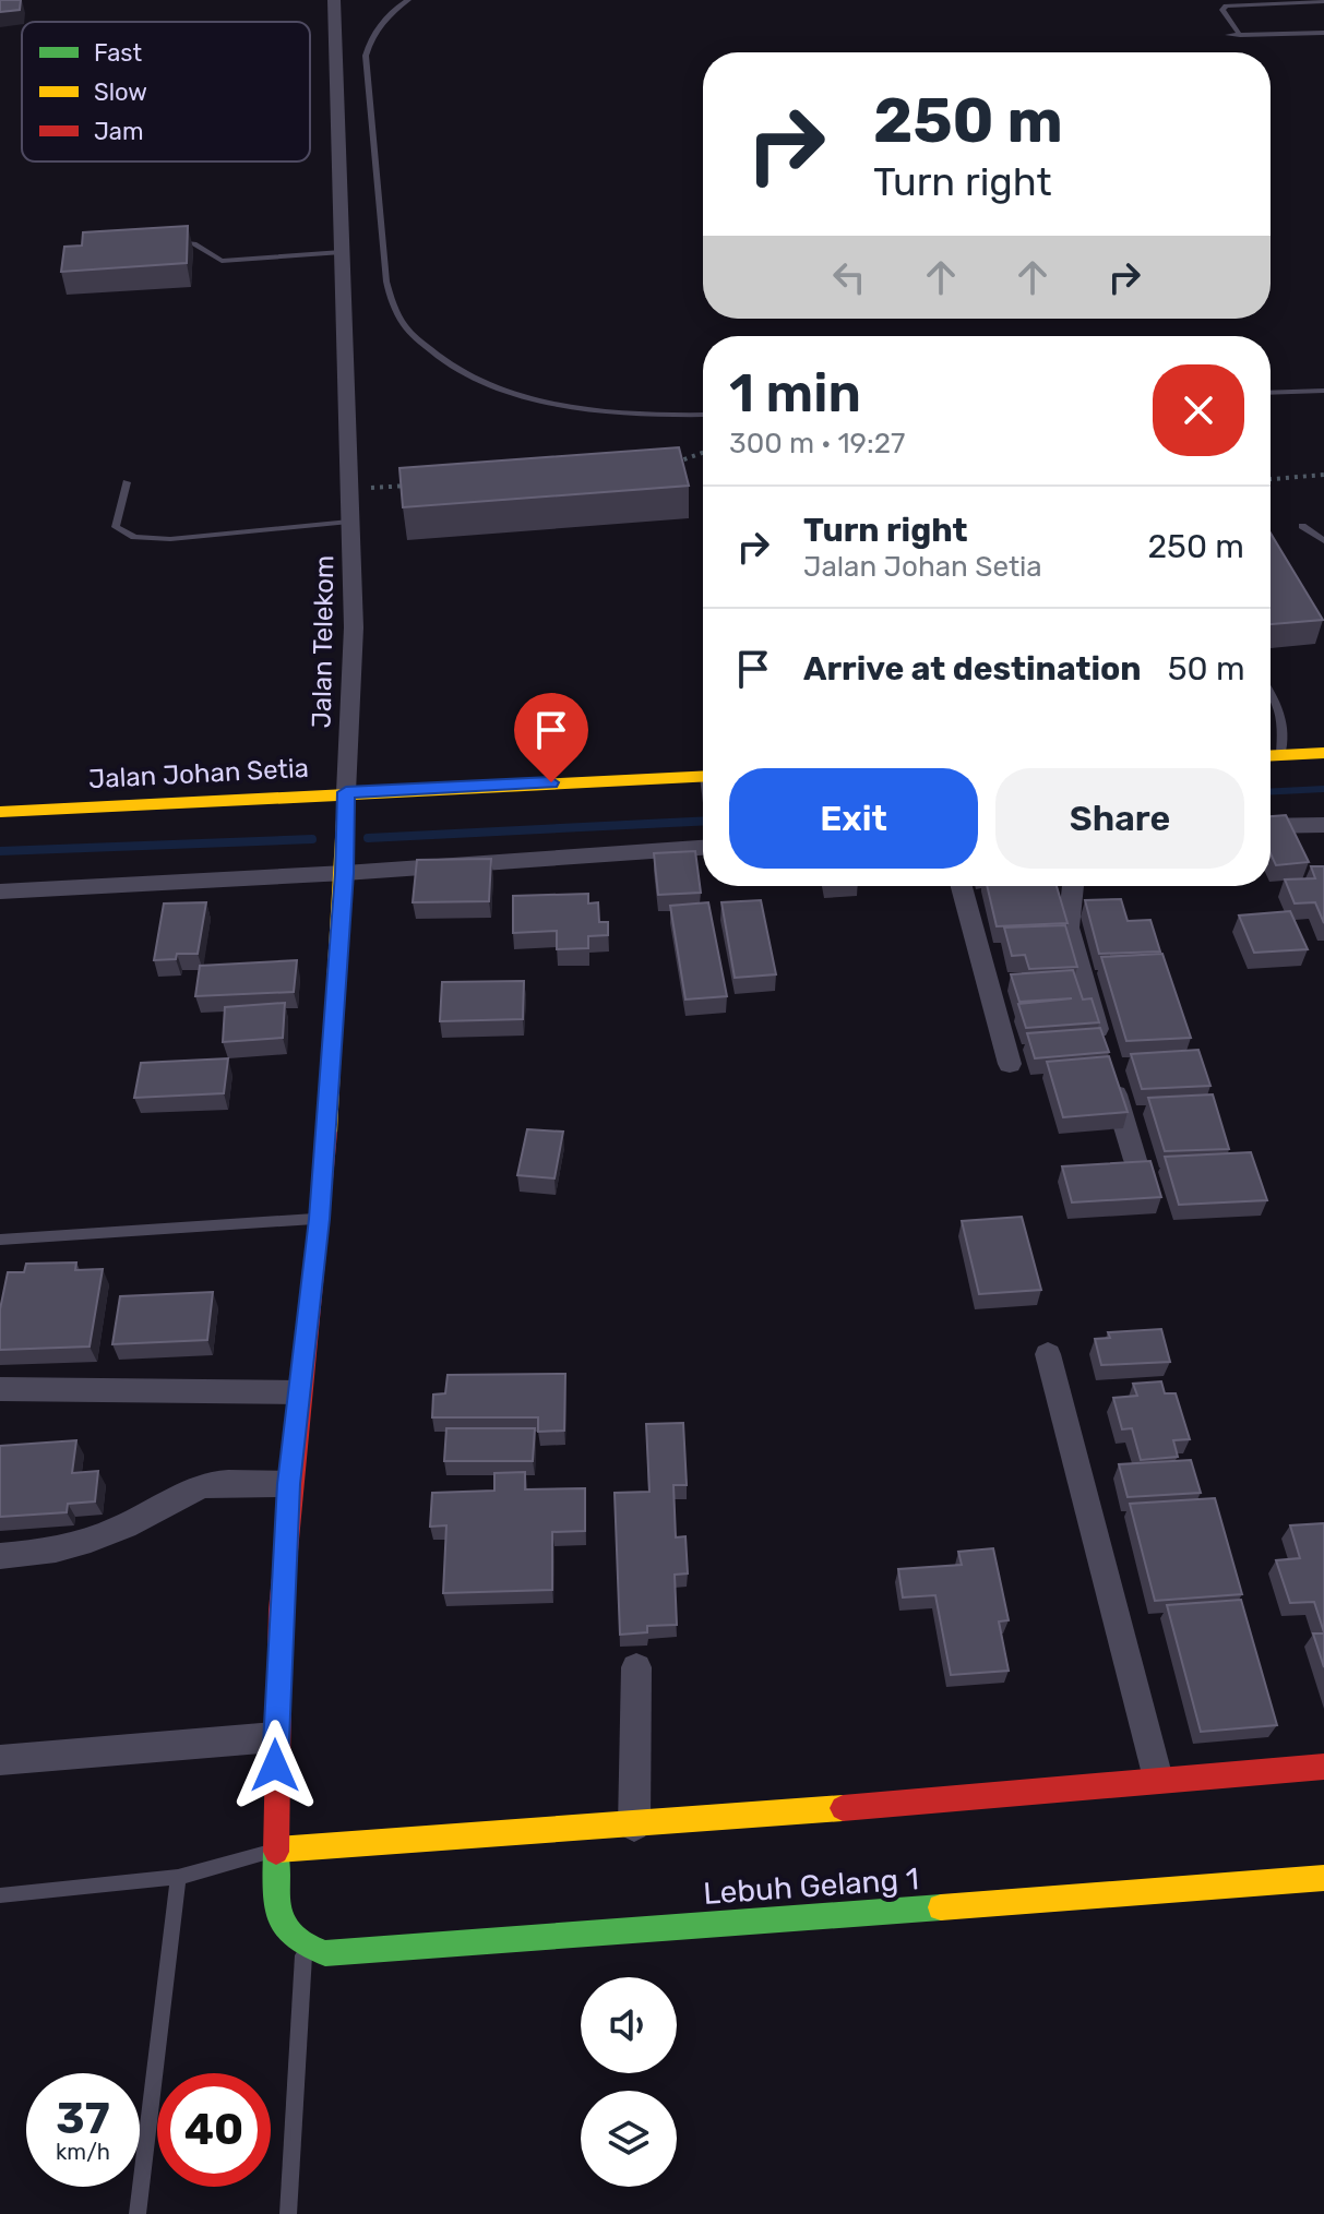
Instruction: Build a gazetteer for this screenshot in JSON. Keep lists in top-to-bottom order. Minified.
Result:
{"streets":{"street":["Jalan Telekom","Jalan Johan Setia","Lebuh Gelang 1"]},"crossings":[["Jalan Telekom","Jalan Johan Setia"],["Jalan Telekom","Lebuh Gelang 1"]],"legend":["Fast","Slow","Jam"],"page":{"turn":["250 m","Turn right"],"heading":["1 min","300 m · 19:27"],"list":[{"name":"Turn right","note":"Jalan Johan Setia","value":"250 m"},{"name":"Arrive at destination","value":"50 m"}],"buttons":["Exit","Share"],"speed":"37 km/h","limit":"40"}}
